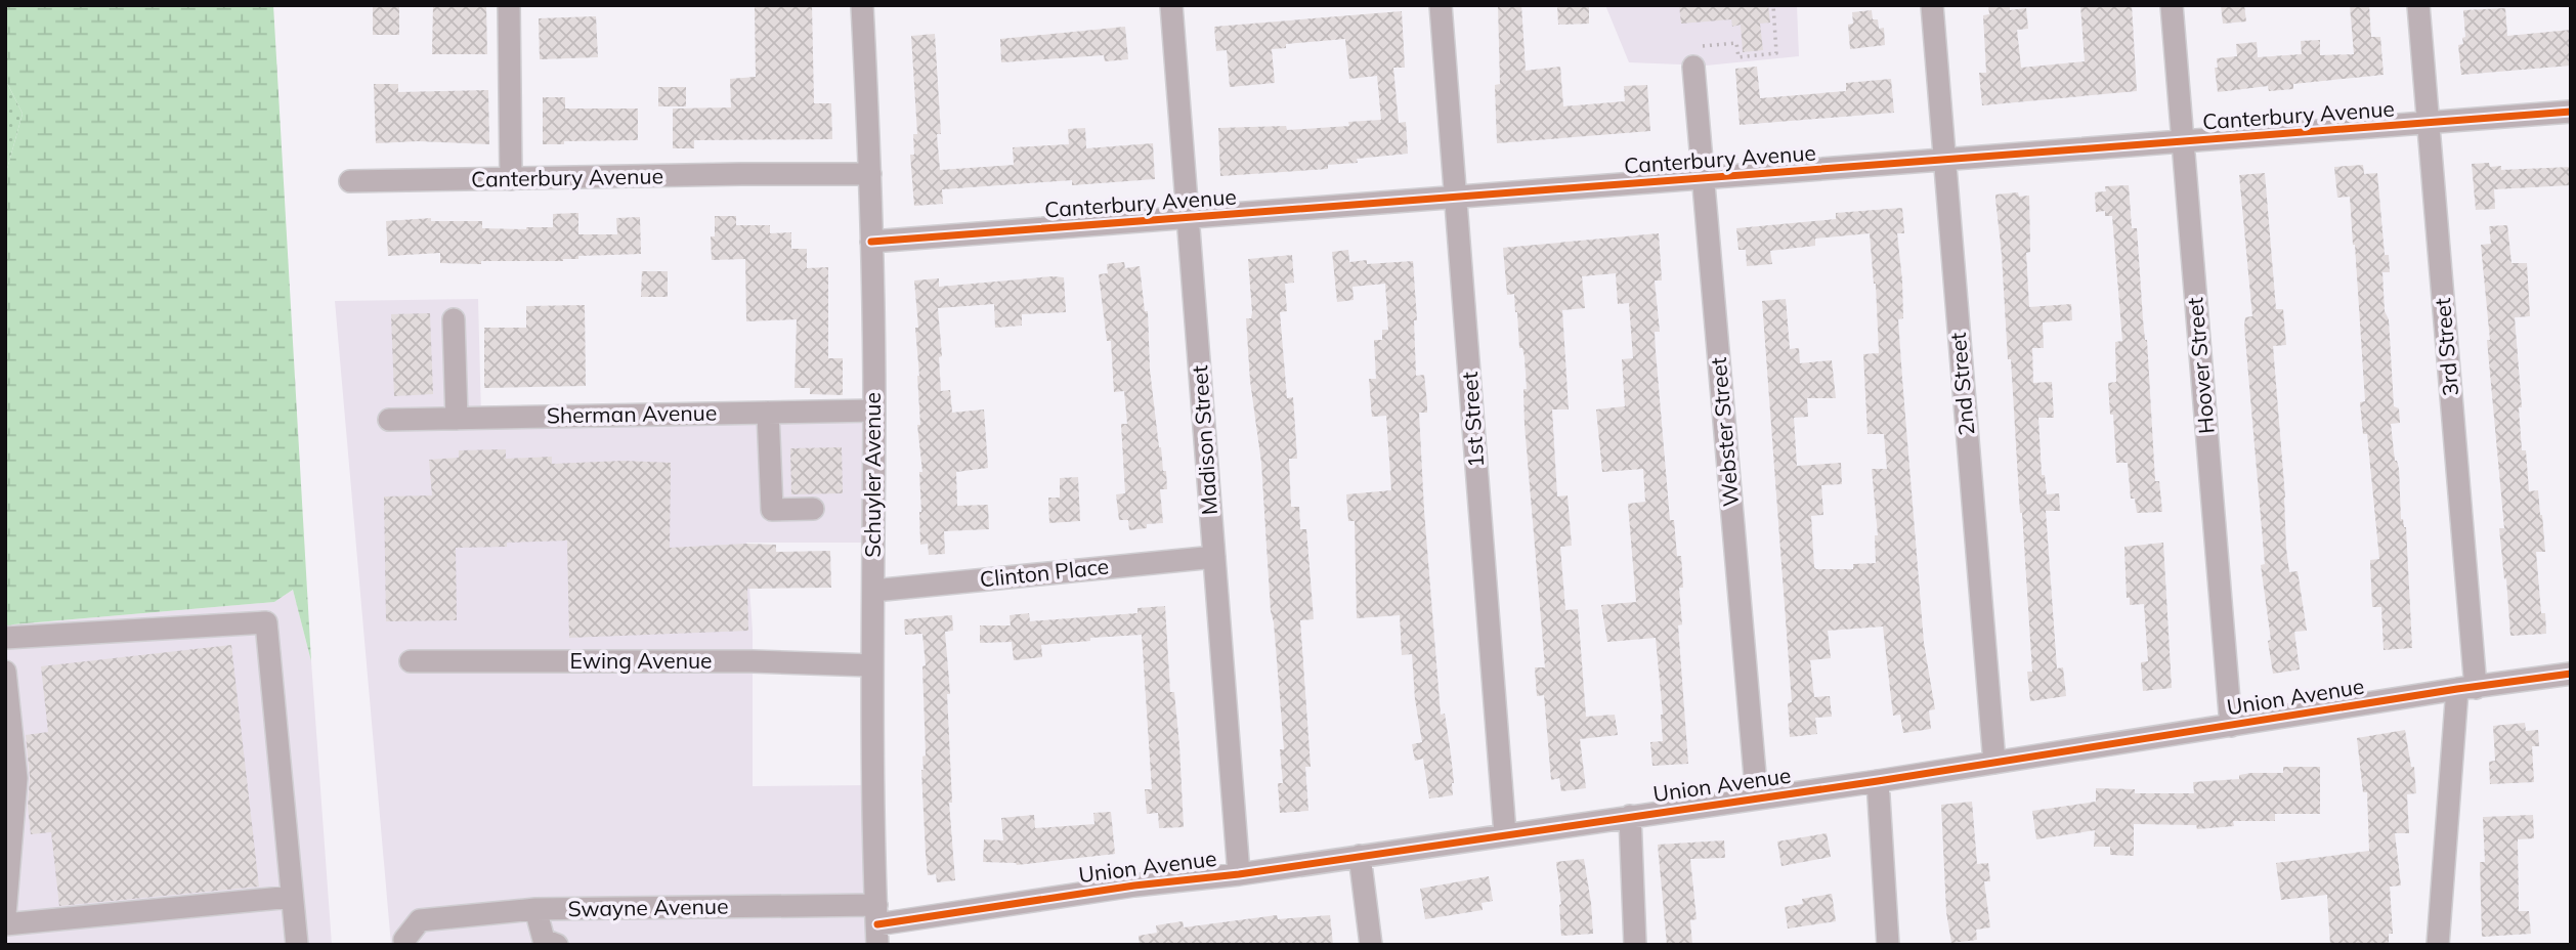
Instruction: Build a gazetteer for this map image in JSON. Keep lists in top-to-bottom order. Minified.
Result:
{"streets":{"street":["Canterbury Avenue","3rd Street","Hoover Street","2nd Street","Sherman Avenue","1st Street","Webster Street","Madison Street","Schuyler Avenue","Clinton Place","Ewing Avenue","Union Avenue","Swayne Avenue"]},"crossings":[["Canterbury Avenue","3rd Street"],["Canterbury Avenue","Hoover Street"],["Canterbury Avenue","2nd Street"],["Canterbury Avenue","1st Street"],["Canterbury Avenue","Webster Street"],["Canterbury Avenue","Madison Street"],["Canterbury Avenue","Schuyler Avenue"],["3rd Street","Union Avenue"],["Hoover Street","Union Avenue"],["2nd Street","Union Avenue"],["Sherman Avenue","Schuyler Avenue"],["1st Street","Union Avenue"],["Webster Street","Union Avenue"],["Madison Street","Clinton Place"],["Madison Street","Union Avenue"],["Schuyler Avenue","Clinton Place"],["Schuyler Avenue","Ewing Avenue"],["Schuyler Avenue","Union Avenue"],["Schuyler Avenue","Swayne Avenue"],["Union Avenue","Swayne Avenue"]]}
